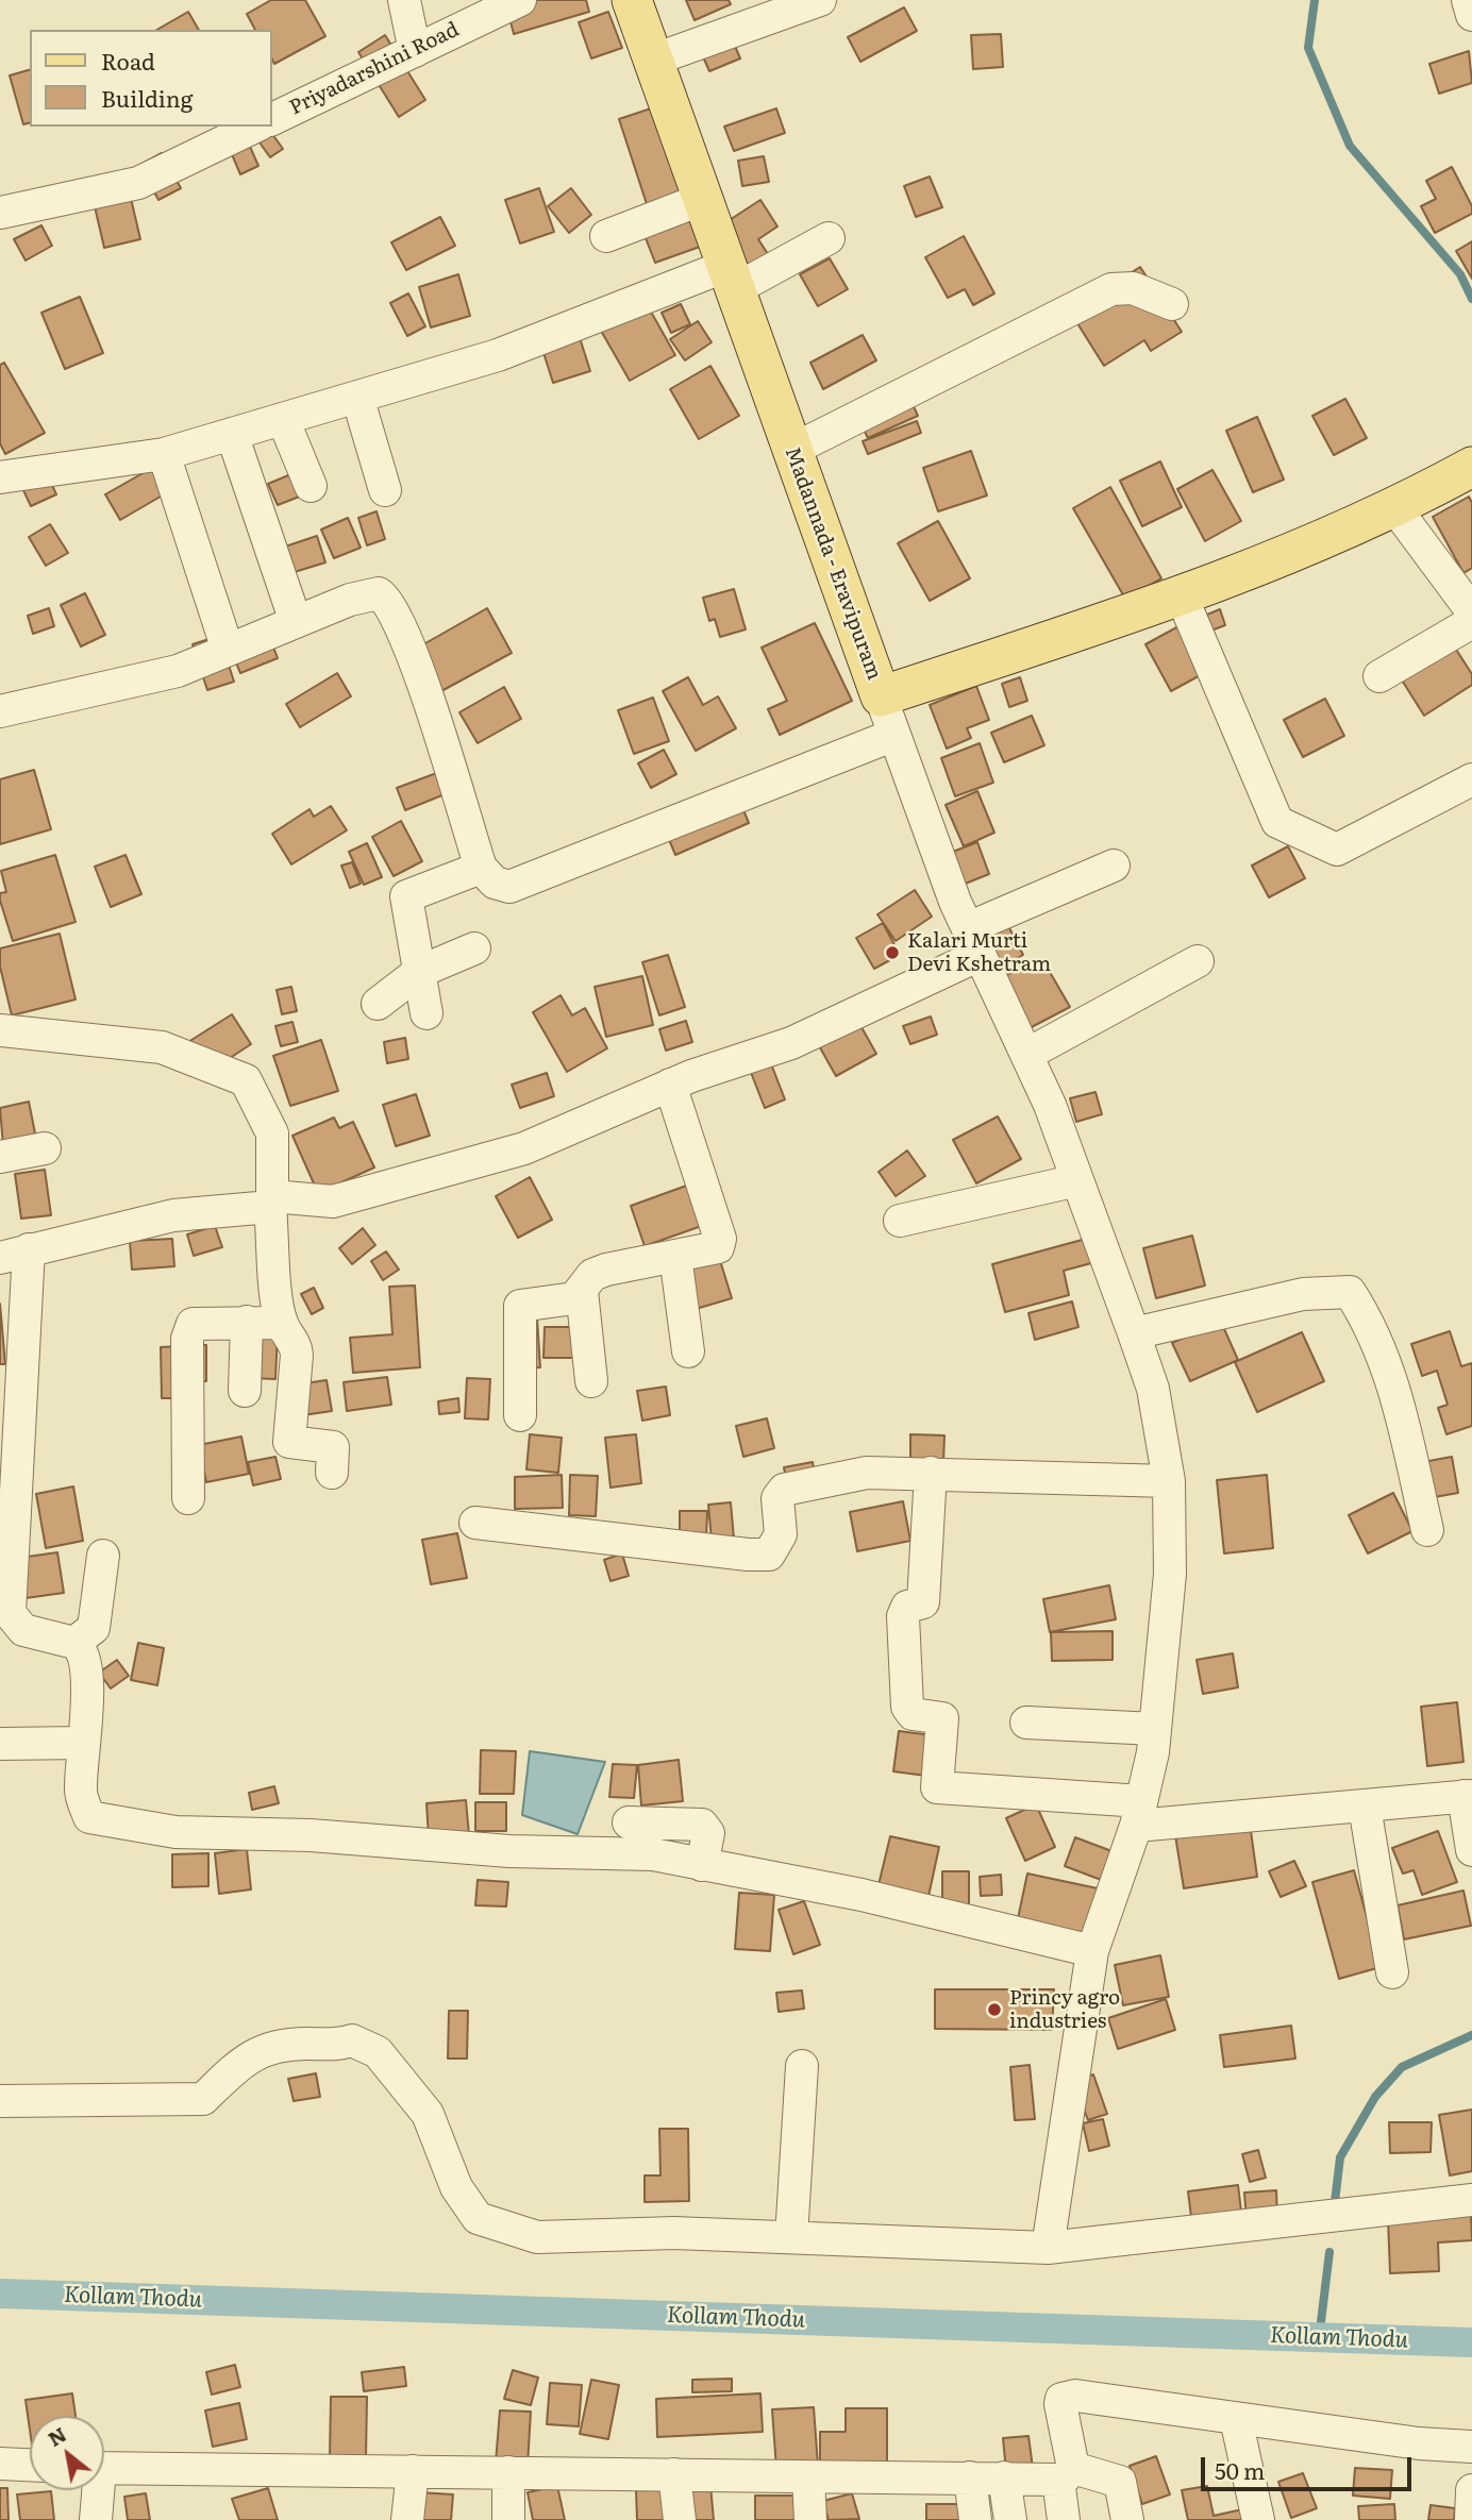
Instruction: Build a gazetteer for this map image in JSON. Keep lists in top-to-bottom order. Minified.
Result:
{"streets":{"main road":["Madannada - Eravipuram"],"street":["Priyadarshini Road"]},"water":["Kollam Thodu"],"places":["Kalari Murti Devi Kshetram","Princy agro industries"],"legend":["Road","Building"],"scale_bar":"50 m","north":"top left"}
